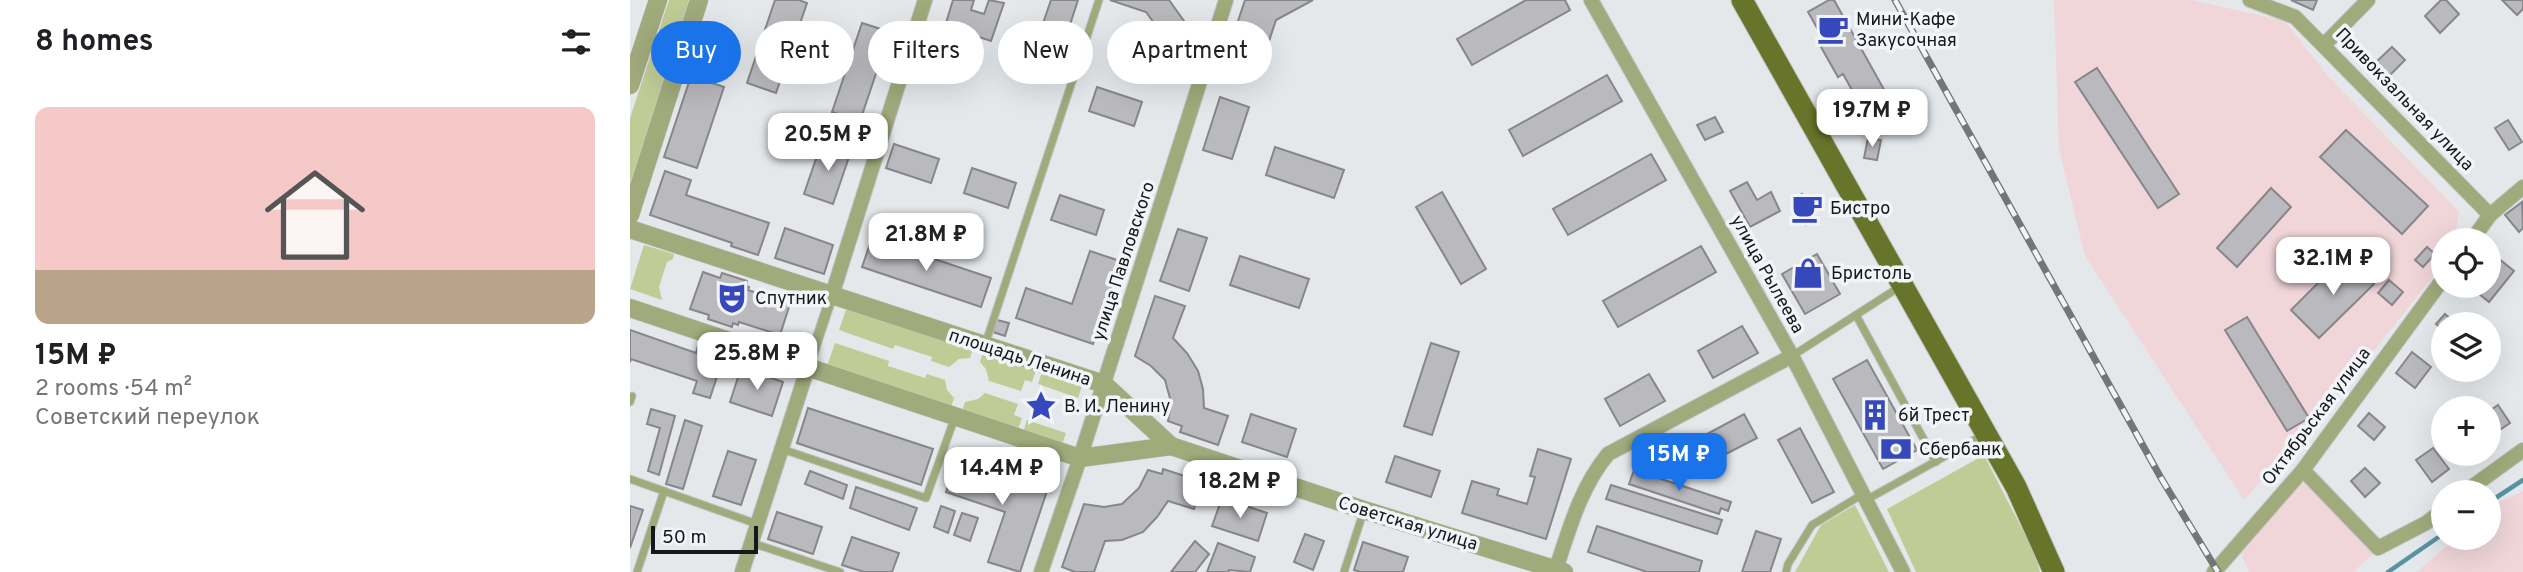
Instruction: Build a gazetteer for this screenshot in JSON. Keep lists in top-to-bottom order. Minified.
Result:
{"streets":{"street":["Привокзальная улица","улица Павловского","улица Рылеева","площадь Ленина","Октябрьская улица","Советская улица"]},"crossings":[["улица Павловского","площадь Ленина"],["площадь Ленина","Советская улица"]],"places":{"cafe":["Мини-Кафе Закусочная","Бистро"],"shop":["Бристоль"],"theatre":["Спутник"],"place":["В. И. Ленину"],"building":["6й Трест"],"bank":["Сбербанк"]},"scale_bar":"50 m","page":{"heading":"8 homes","chip":["Buy","Rent","Filters","New","Apartment"],"list":[{"name":"15M ₽","note":"2 rooms · 54 m² · Советский переулок"}],"price":["19.7M ₽","20.5M ₽","21.8M ₽","32.1M ₽","25.8M ₽","15M ₽","14.4M ₽","18.2M ₽"],"map_buttons":["+","−"],"scale":"50 m"}}
